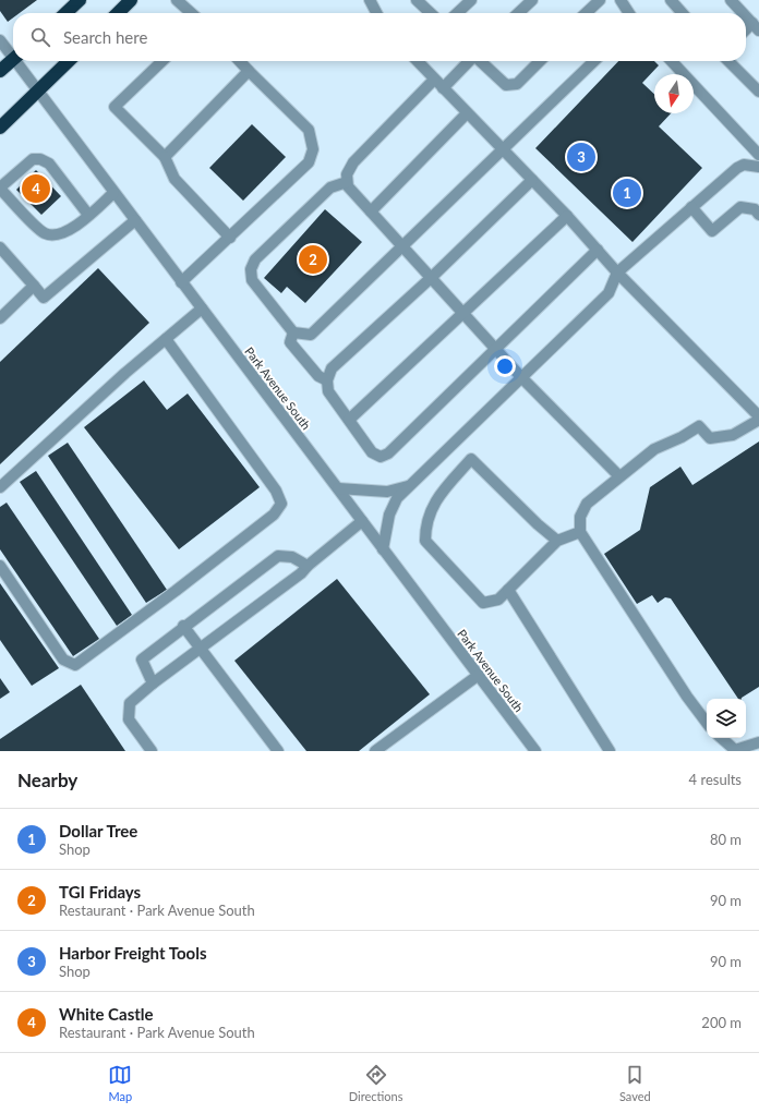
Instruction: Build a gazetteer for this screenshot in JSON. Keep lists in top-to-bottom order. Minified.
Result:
{"streets":{"street":["Park Avenue South"]},"north":"bottom","page":{"search":"Search here","pins":["3","4","1","2"],"heading":["Nearby","4 results"],"list":[{"mark":"1","name":"Dollar Tree","note":"Shop","value":"80 m"},{"mark":"2","name":"TGI Fridays","note":"Restaurant · Park Avenue South","value":"90 m"},{"mark":"3","name":"Harbor Freight Tools","note":"Shop","value":"90 m"},{"mark":"4","name":"White Castle","note":"Restaurant · Park Avenue South","value":"200 m"}],"nav":["Map","Directions","Saved"]}}
